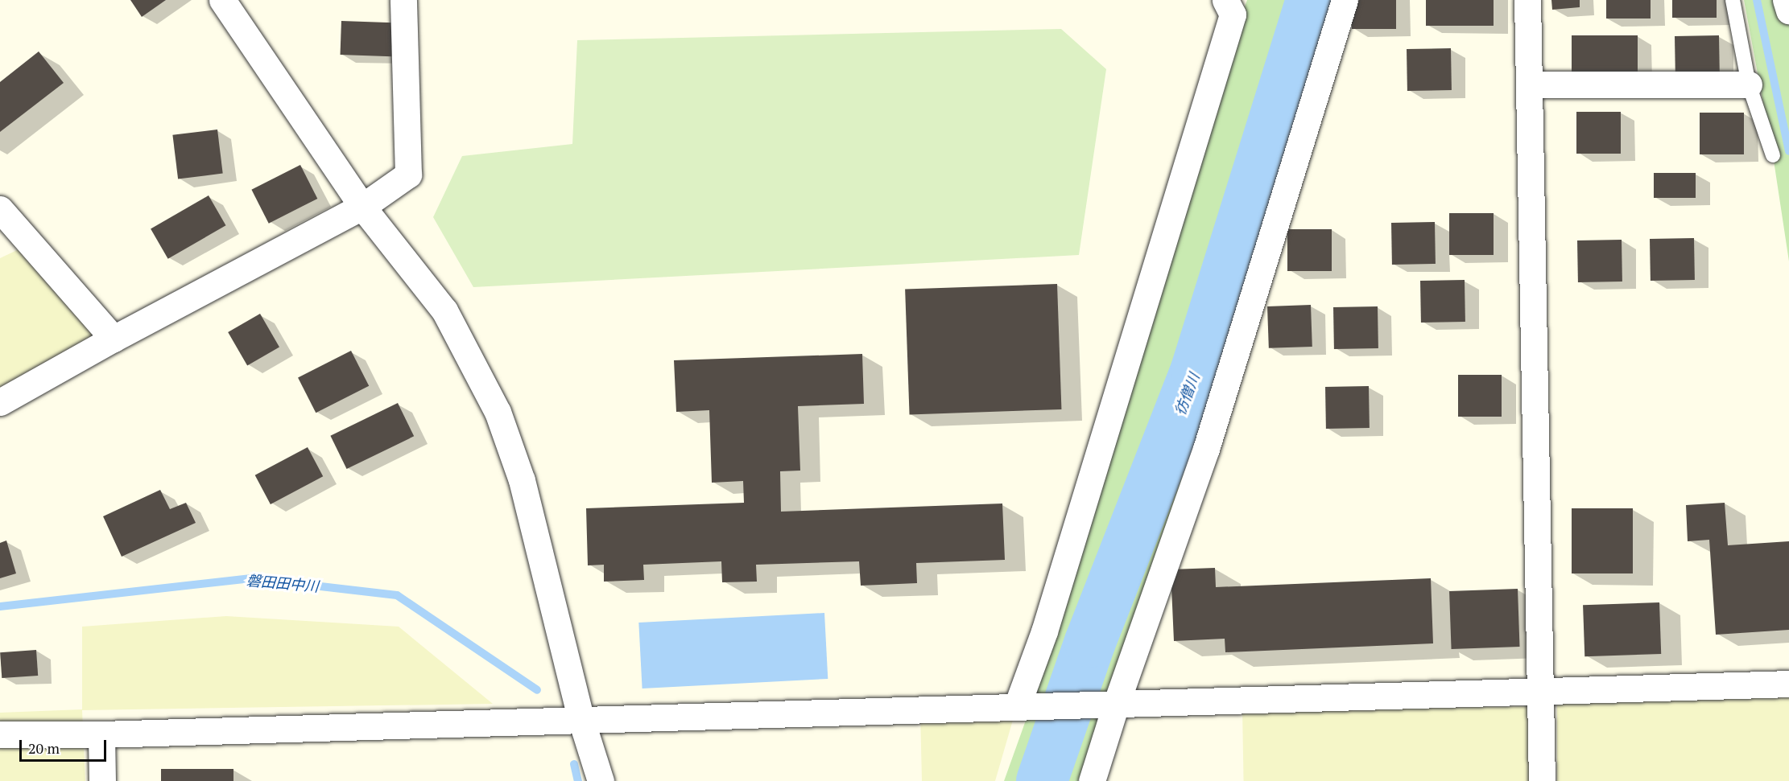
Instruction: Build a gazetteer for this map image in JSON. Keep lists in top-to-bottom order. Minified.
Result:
{"water":["彷僧川","磐田田中川"],"scale_bar":"20 m"}
